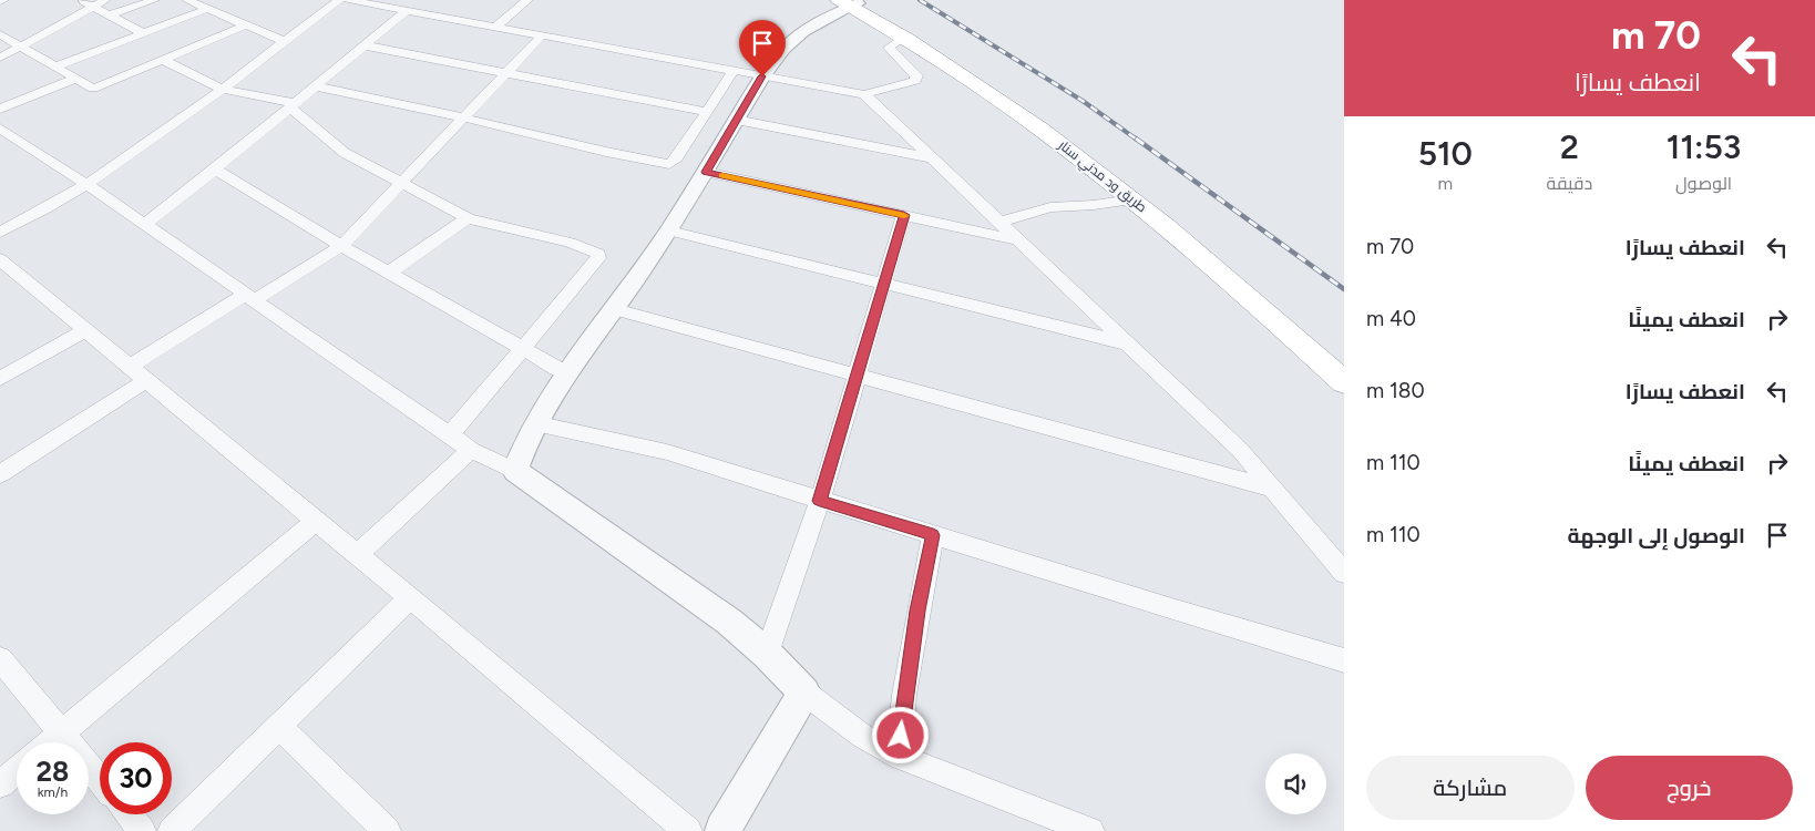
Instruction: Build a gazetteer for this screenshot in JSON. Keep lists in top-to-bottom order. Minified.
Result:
{"streets":{"highway":["طريق ود مدني سنار"]},"page":{"turn":["70 m","انعطف يسارًا"],"eta":["11:53","الوصول","2","دقيقة","510","m"],"list":[{"name":"انعطف يسارًا","value":"70 m"},{"name":"انعطف يمينًا","value":"40 m"},{"name":"انعطف يسارًا","value":"180 m"},{"name":"انعطف يمينًا","value":"110 m"},{"name":"الوصول إلى الوجهة","value":"110 m"}],"speed":"28 km/h","limit":"30","buttons":["خروج","مشاركة"]}}
